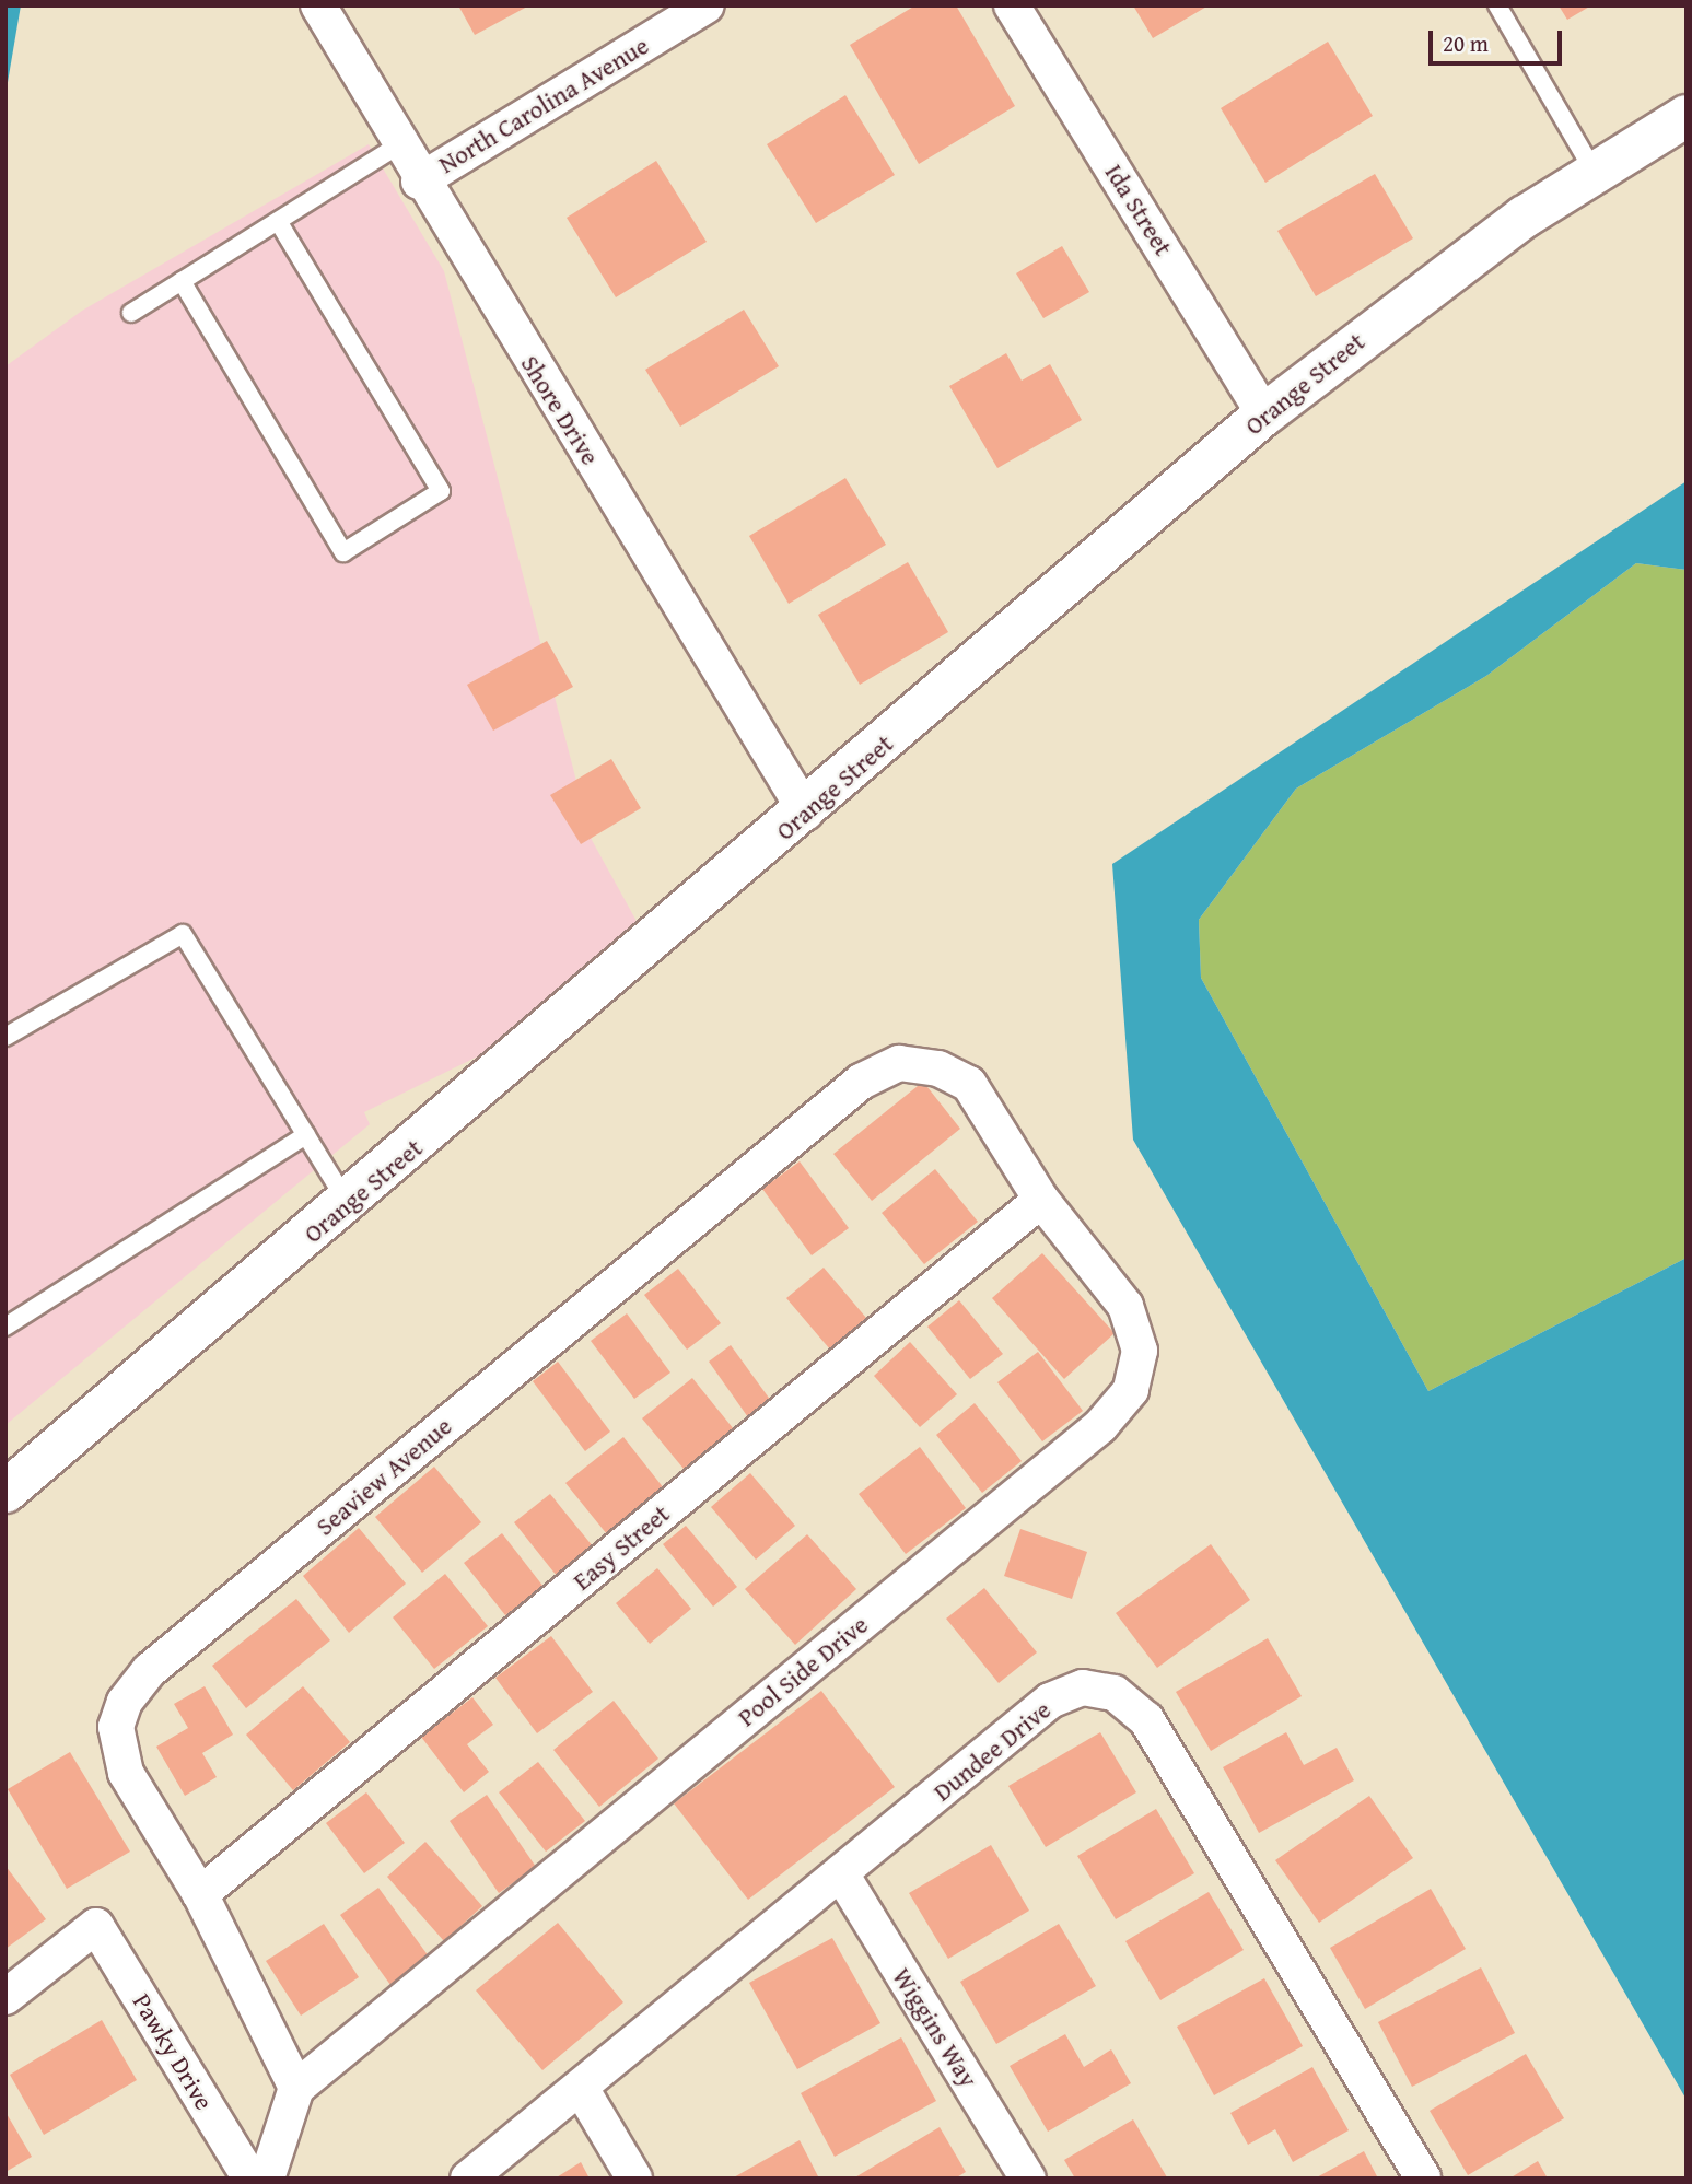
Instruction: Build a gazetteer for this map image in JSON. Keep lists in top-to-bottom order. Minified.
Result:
{"streets":{"street":["North Carolina Avenue","Ida Street","Orange Street","Shore Drive","Seaview Avenue","Easy Street","Pool Side Drive","Dundee Drive","Wiggins Way","Pawky Drive"]},"crossings":[["North Carolina Avenue","Shore Drive"],["Ida Street","Orange Street"],["Orange Street","Shore Drive"],["Seaview Avenue","Easy Street"],["Seaview Avenue","Pool Side Drive"],["Easy Street","Pool Side Drive"],["Dundee Drive","Wiggins Way"]],"scale_bar":"20 m"}
